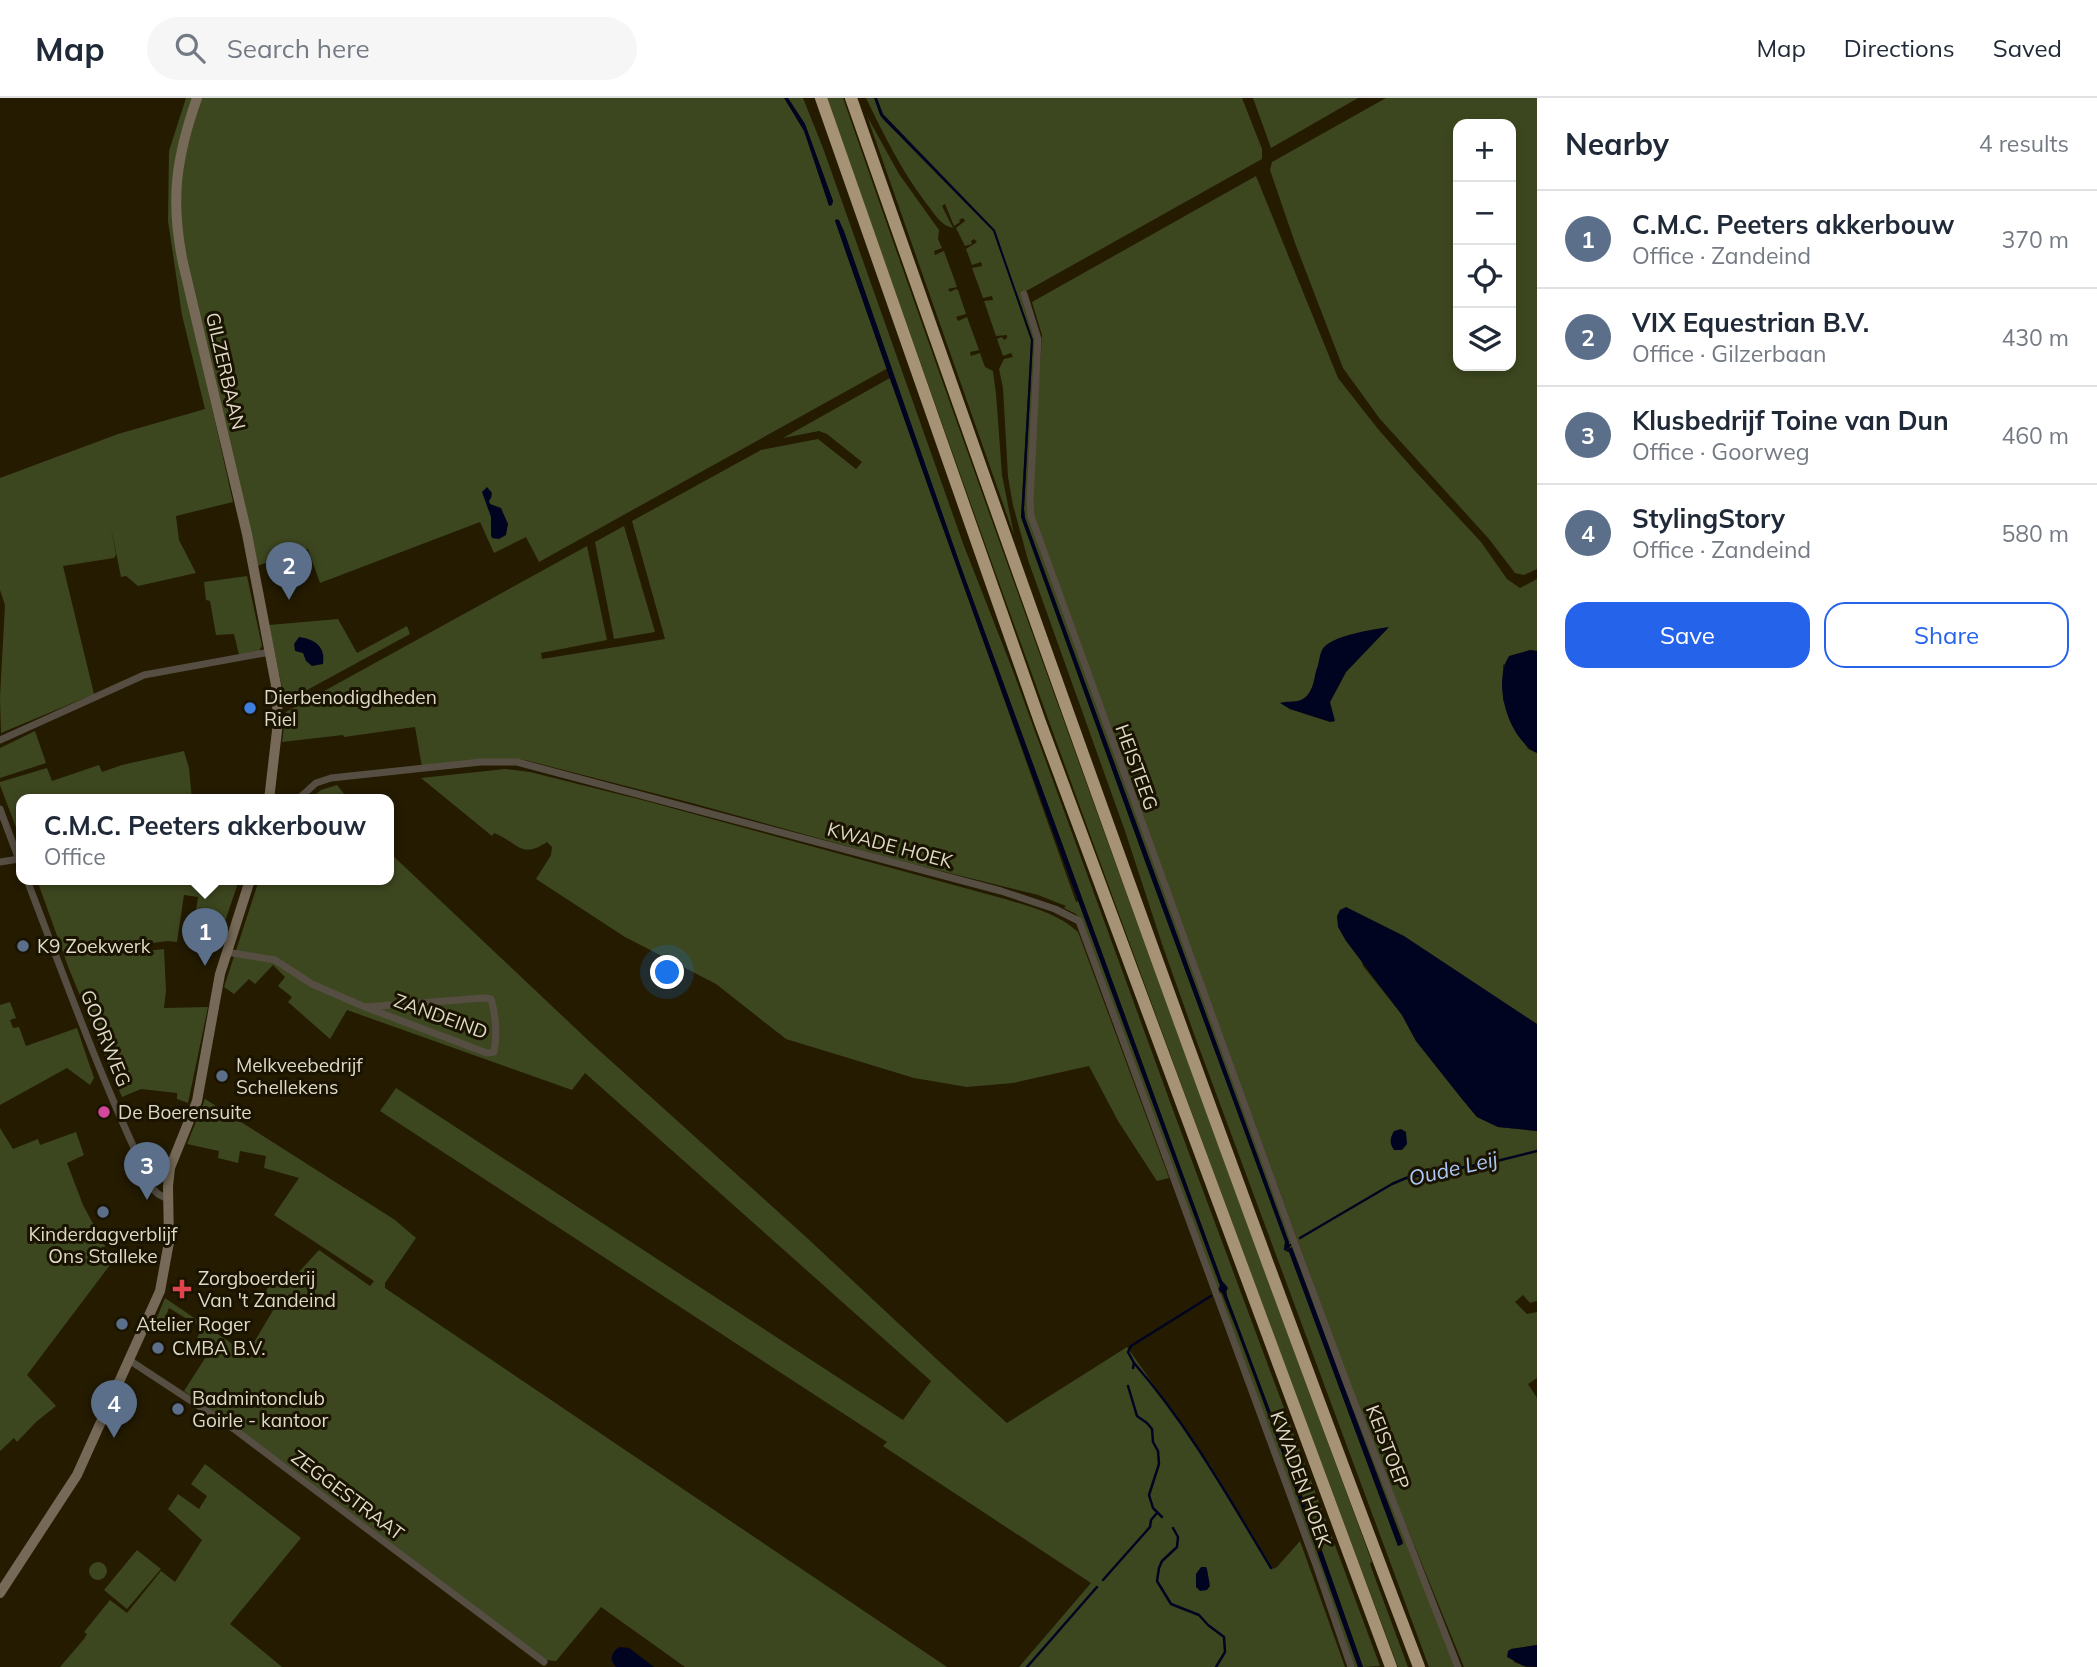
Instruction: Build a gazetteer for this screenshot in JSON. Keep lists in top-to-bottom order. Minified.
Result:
{"streets":{"street":["GILZERBAAN","HEISTEEG","KWADE HOEK","ZANDEIND","GOORWEG","KEISTOEP","KWADEN HOEK","ZEGGESTRAAT"]},"crossings":[["HEISTEEG","KEISTOEP"],["KWADE HOEK","KWADEN HOEK"]],"water":["Oude Leij"],"places":{"other":["Dierbenodigdheden Riel","K9 Zoekwerk","Melkveebedrijf Schellekens","De Boerensuite","Kinderdagverblijf Ons Stalleke","Atelier Roger","CMBA B.V.","Badmintonclub Goirle - kantoor"],"health":["Zorgboerderij Van 't Zandeind"]},"page":{"header":"Map","search":"Search here","nav":["Map","Directions","Saved"],"heading":["Nearby","4 results"],"map_buttons":["+","−"],"list":[{"mark":"1","name":"C.M.C. Peeters akkerbouw","note":"Office · Zandeind","value":"370 m"},{"mark":"2","name":"VIX Equestrian B.V.","note":"Office · Gilzerbaan","value":"430 m"},{"mark":"3","name":"Klusbedrijf Toine van Dun","note":"Office · Goorweg","value":"460 m"},{"mark":"4","name":"StylingStory","note":"Office · Zandeind","value":"580 m"}],"pins":["2","1","3","4"],"buttons":["Save","Share"],"popup":["C.M.C. Peeters akkerbouw","Office"]}}
